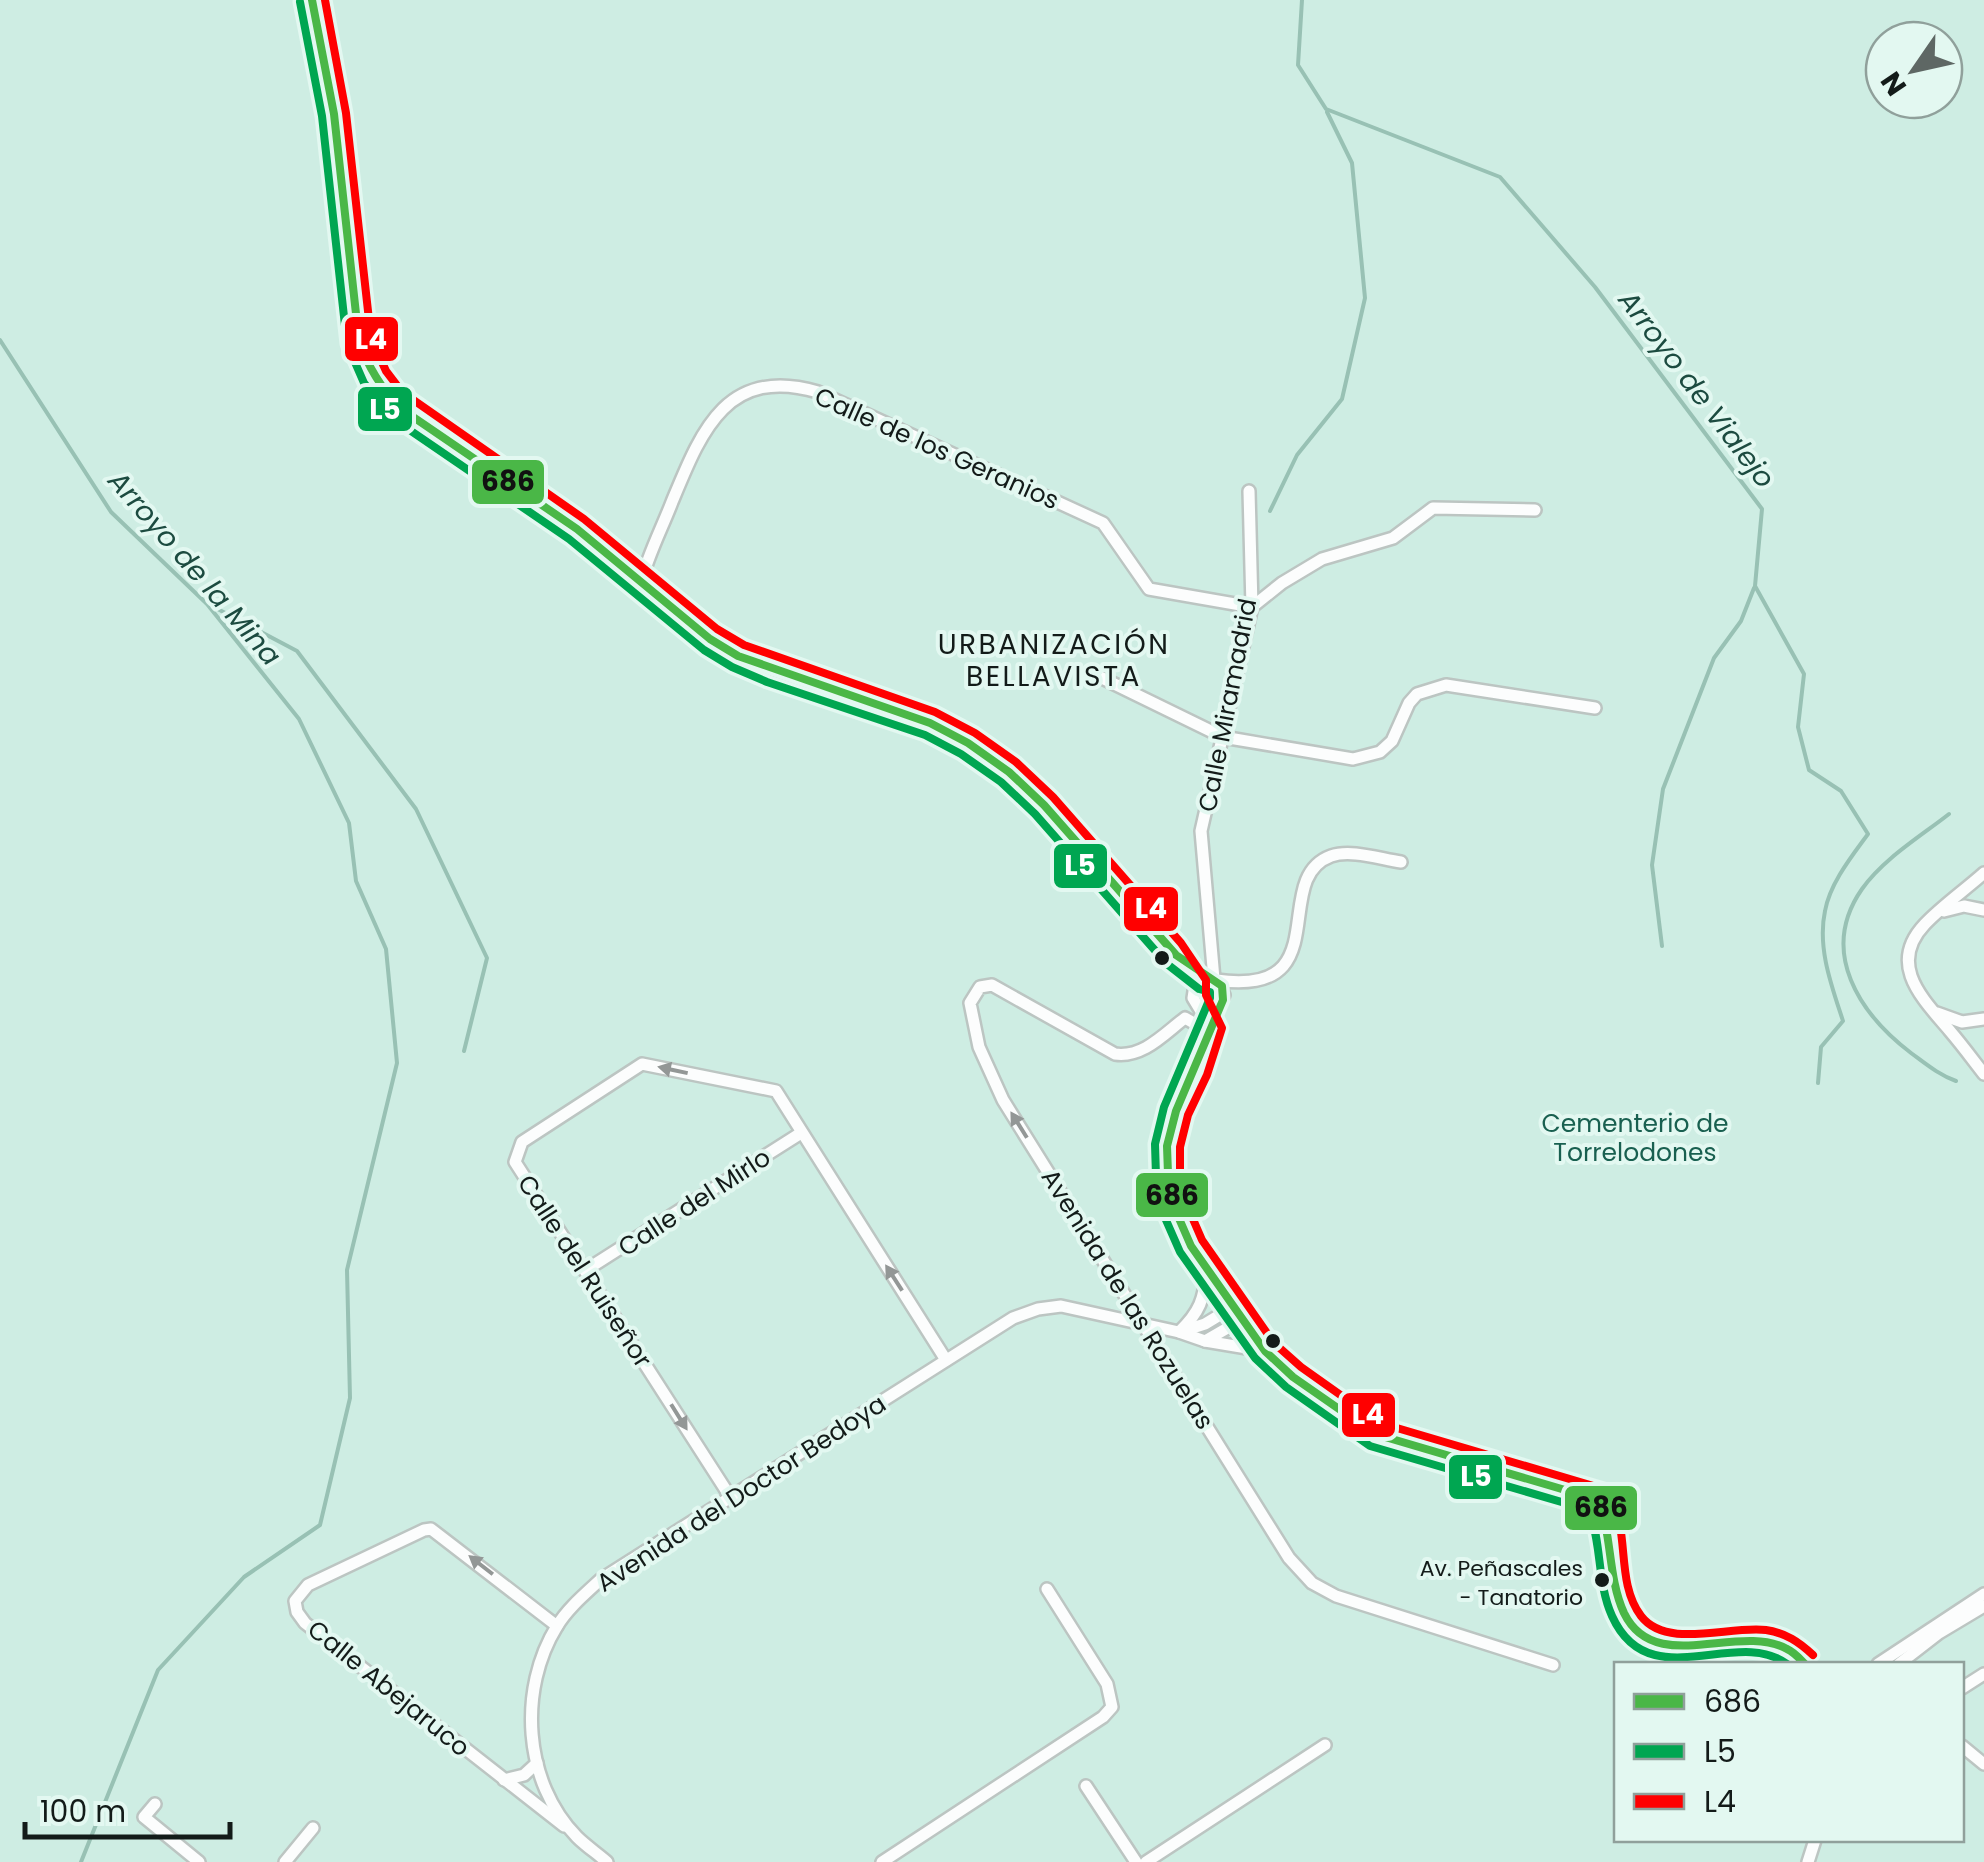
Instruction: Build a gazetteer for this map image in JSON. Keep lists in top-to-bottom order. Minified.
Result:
{"streets":{"street":["Calle de los Geranios","Calle Miramadrid","Calle del Mirlo","Calle del Ruiseñor","Avenida de las Rozuelas","Avenida del Doctor Bedoya","Calle Abejaruco"]},"crossings":[["Calle de los Geranios","Calle Miramadrid"],["Calle del Mirlo","Calle del Ruiseñor"],["Calle del Ruiseñor","Avenida del Doctor Bedoya"],["Avenida de las Rozuelas","Avenida del Doctor Bedoya"],["Avenida del Doctor Bedoya","Calle Abejaruco"]],"districts":["URBANIZACIÓN BELLAVISTA"],"water":["Arroyo de Vialejo","Arroyo de la Mina"],"parks":["Cementerio de Torrelodones"],"places":["Av. Peñascales - Tanatorio"],"lines":["transit line 686","transit line L4","transit line L5"],"legend":["686","L5","L4"],"scale_bar":"100 m","north":"bottom left"}
